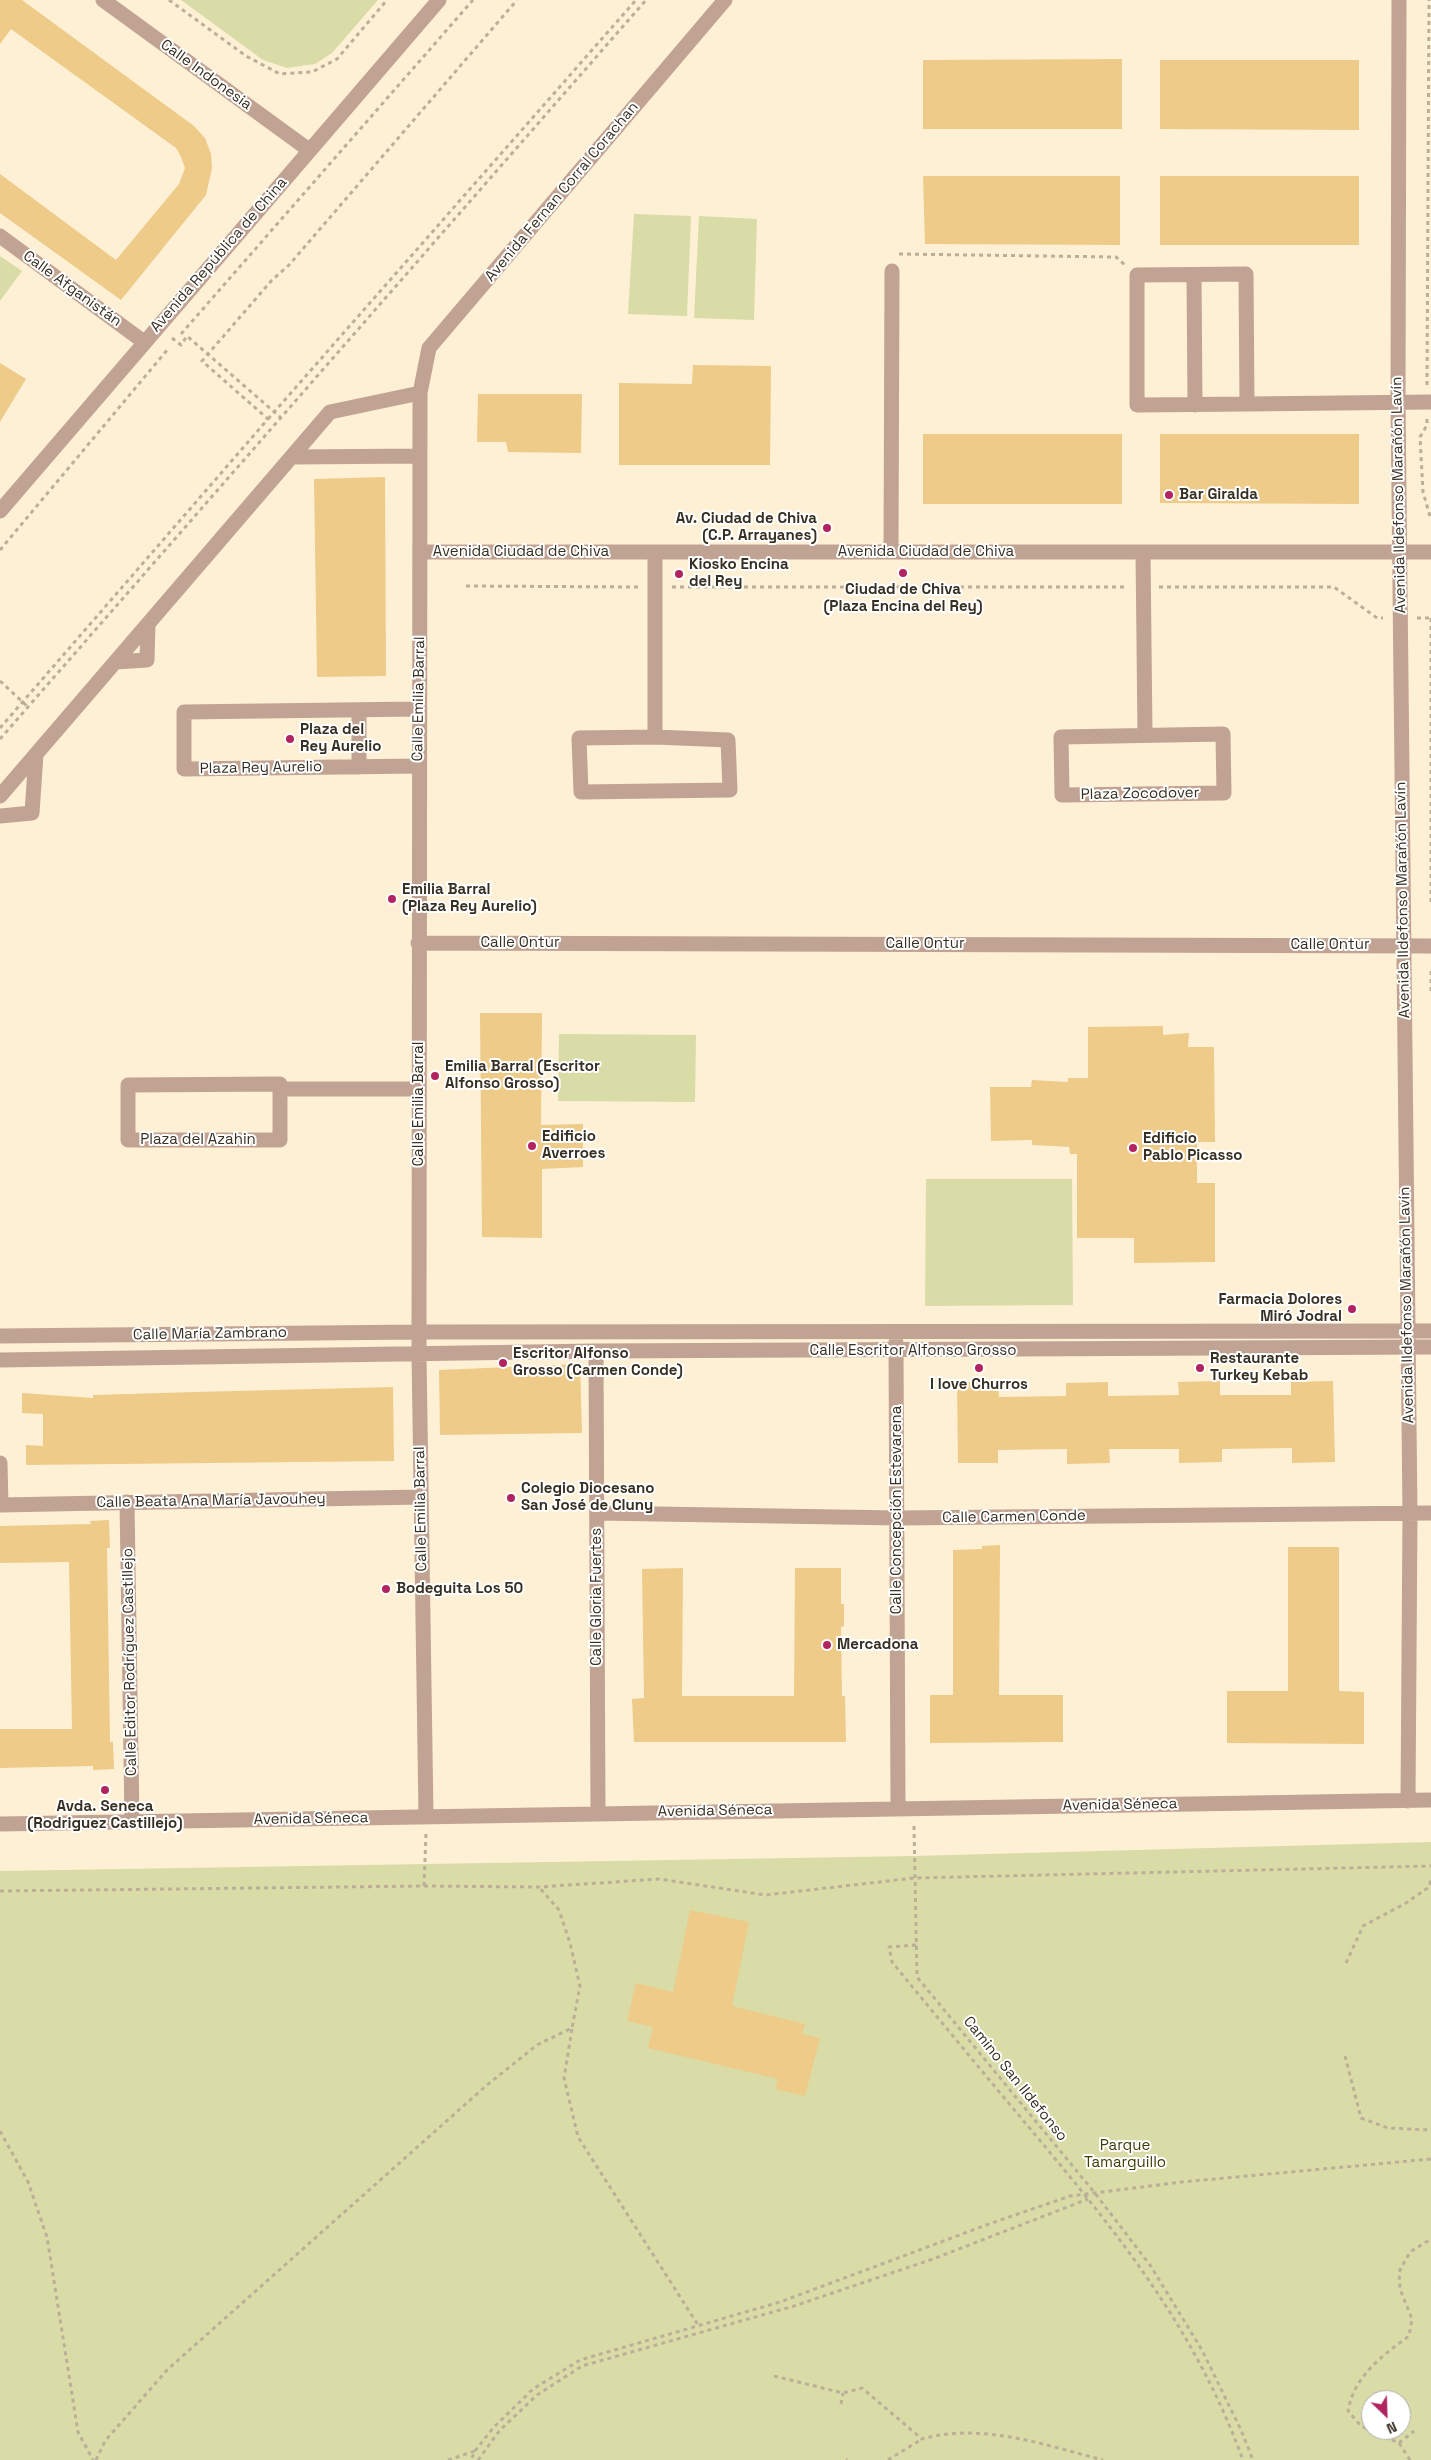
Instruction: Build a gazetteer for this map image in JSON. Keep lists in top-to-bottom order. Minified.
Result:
{"streets":{"street":["Calle Indonesia","Avenida Fernan Corral Corachan","Avenida República de China","Calle Afganistán","Avenida Ildefonso Marañón Lavín","Avenida Ciudad de Chiva","Calle Emilia Barral","Plaza Rey Aurelio","Plaza Zocodover","Calle Ontur","Plaza del Azahin","Calle María Zambrano","Calle Escritor Alfonso Grosso","Calle Beata Ana María Javouhey","Calle Concepción Estevarena","Calle Carmen Conde","Calle Gloria Fuertes","Calle Editor Rodríguez Castillejo","Avenida Séneca"],"path":["Camino San Ildefonso"]},"crossings":[["Calle Indonesia","Avenida República de China"],["Avenida Fernan Corral Corachan","Calle Emilia Barral"],["Avenida República de China","Calle Afganistán"],["Avenida Ildefonso Marañón Lavín","Avenida Ciudad de Chiva"],["Avenida Ildefonso Marañón Lavín","Calle Ontur"],["Avenida Ildefonso Marañón Lavín","Calle Escritor Alfonso Grosso"],["Avenida Ildefonso Marañón Lavín","Calle Carmen Conde"],["Avenida Ildefonso Marañón Lavín","Avenida Séneca"],["Avenida Ciudad de Chiva","Calle Emilia Barral"],["Calle Emilia Barral","Plaza Rey Aurelio"],["Calle Emilia Barral","Calle Ontur"],["Calle Emilia Barral","Plaza del Azahin"],["Calle Emilia Barral","Calle María Zambrano"],["Calle Emilia Barral","Calle Escritor Alfonso Grosso"],["Calle Emilia Barral","Calle Beata Ana María Javouhey"],["Calle Emilia Barral","Avenida Séneca"],["Calle María Zambrano","Calle Escritor Alfonso Grosso"],["Calle Escritor Alfonso Grosso","Calle Concepción Estevarena"],["Calle Escritor Alfonso Grosso","Calle Gloria Fuertes"],["Calle Beata Ana María Javouhey","Calle Editor Rodríguez Castillejo"],["Calle Concepción Estevarena","Calle Carmen Conde"],["Calle Concepción Estevarena","Avenida Séneca"],["Calle Carmen Conde","Calle Gloria Fuertes"],["Calle Gloria Fuertes","Avenida Séneca"],["Calle Editor Rodríguez Castillejo","Avenida Séneca"],["Avenida Séneca","Camino San Ildefonso"]],"parks":["Parque Tamarguillo"],"places":["Bar Giralda","Av. Ciudad de Chiva (C.P. Arrayanes)","Ciudad de Chiva (Plaza Encina del Rey)","Kiosko Encina del Rey","Plaza del Rey Aurelio","Emilia Barral (Plaza Rey Aurelio)","Emilia Barral (Escritor Alfonso Grosso)","Edificio Averroes","Edificio Pablo Picasso","Farmacia Dolores Miró Jodral","Escritor Alfonso Grosso (Carmen Conde)","I love Churros","Restaurante Turkey Kebab","Colegio Diocesano San José de Cluny","Bodeguita Los 50","Mercadona","Avda. Seneca (Rodriguez Castillejo)"],"north":"bottom right"}
